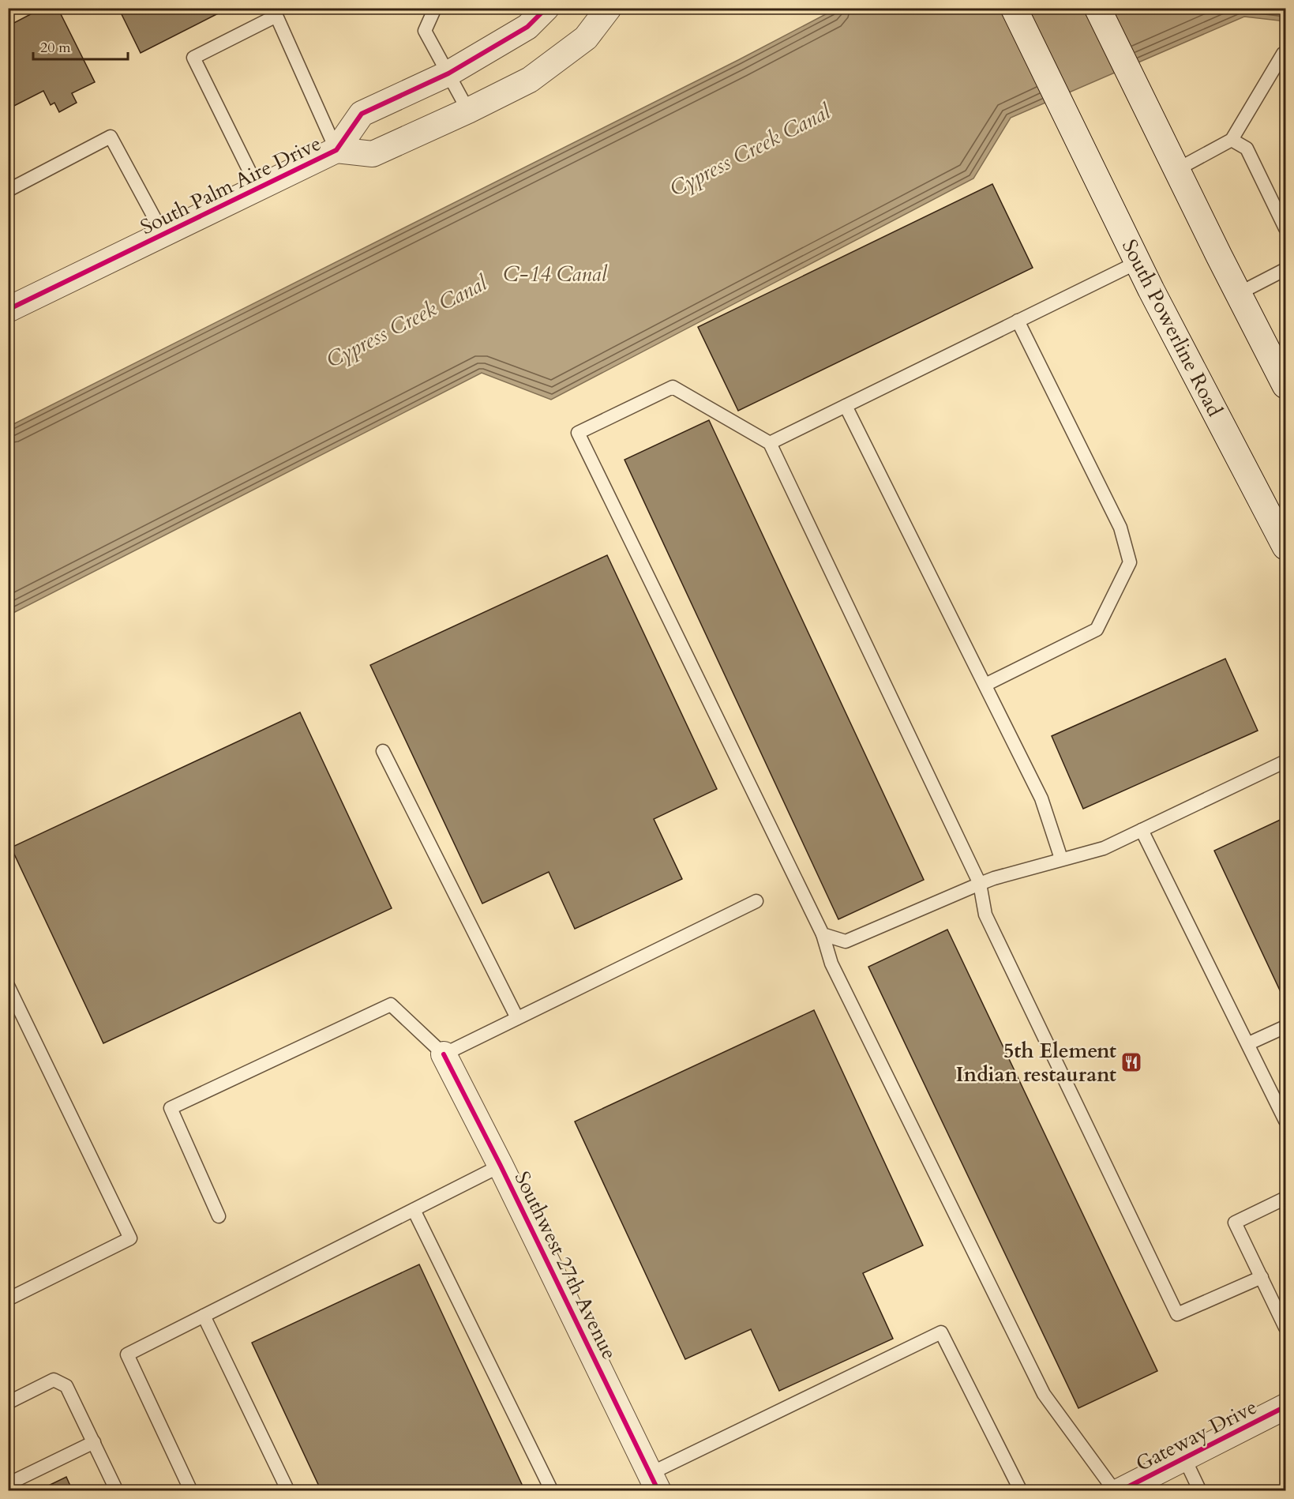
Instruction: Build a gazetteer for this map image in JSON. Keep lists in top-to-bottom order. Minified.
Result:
{"streets":{"main road":["South Powerline Road"],"street":["South Palm Aire Drive","Southwest 27th Avenue","Gateway Drive"]},"water":["Cypress Creek Canal","C-14 Canal"],"places":{"restaurant":["5th Element Indian restaurant"]},"scale_bar":"20 m"}
